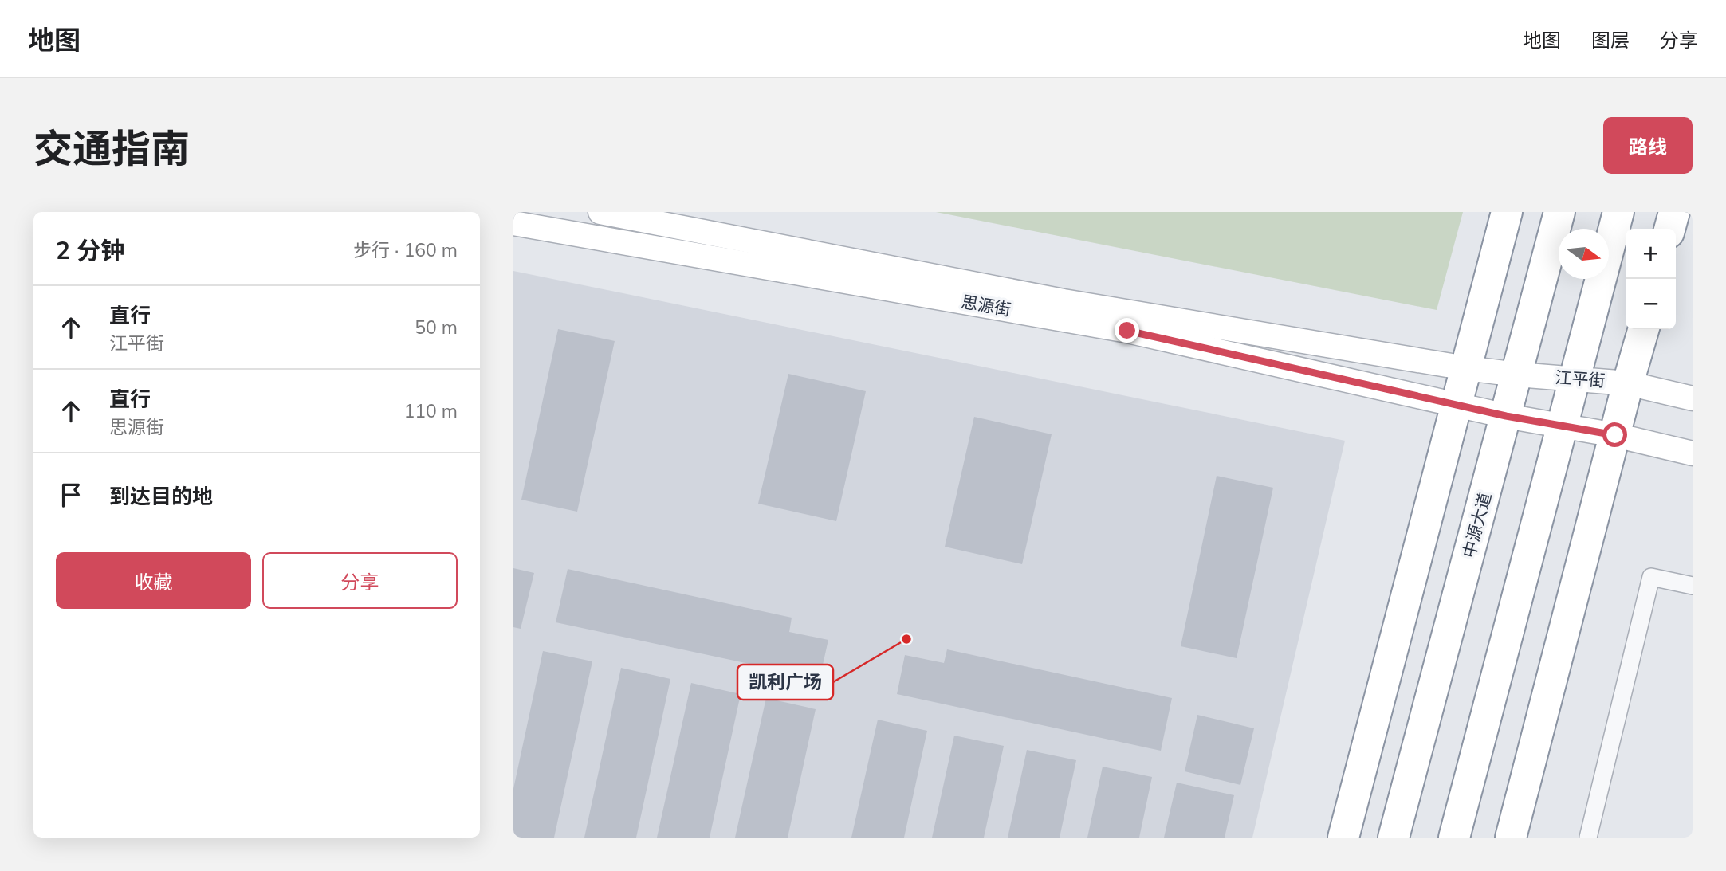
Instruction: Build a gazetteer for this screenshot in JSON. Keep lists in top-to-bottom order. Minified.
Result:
{"streets":{"highway":["中源大道"],"main road":["思源街","江平街"]},"crossings":[["思源街","江平街"],["江平街","中源大道"]],"places":["凯利广场"],"north":"right","page":{"header":"地图","nav":["地图","图层","分享"],"title":"交通指南","buttons":["路线",["收藏","分享"]],"heading":["2 分钟","步行 · 160 m"],"map_buttons":["+","−"],"list":[["直行","江平街","50 m"],["直行","思源街","110 m"],"到达目的地"]}}
